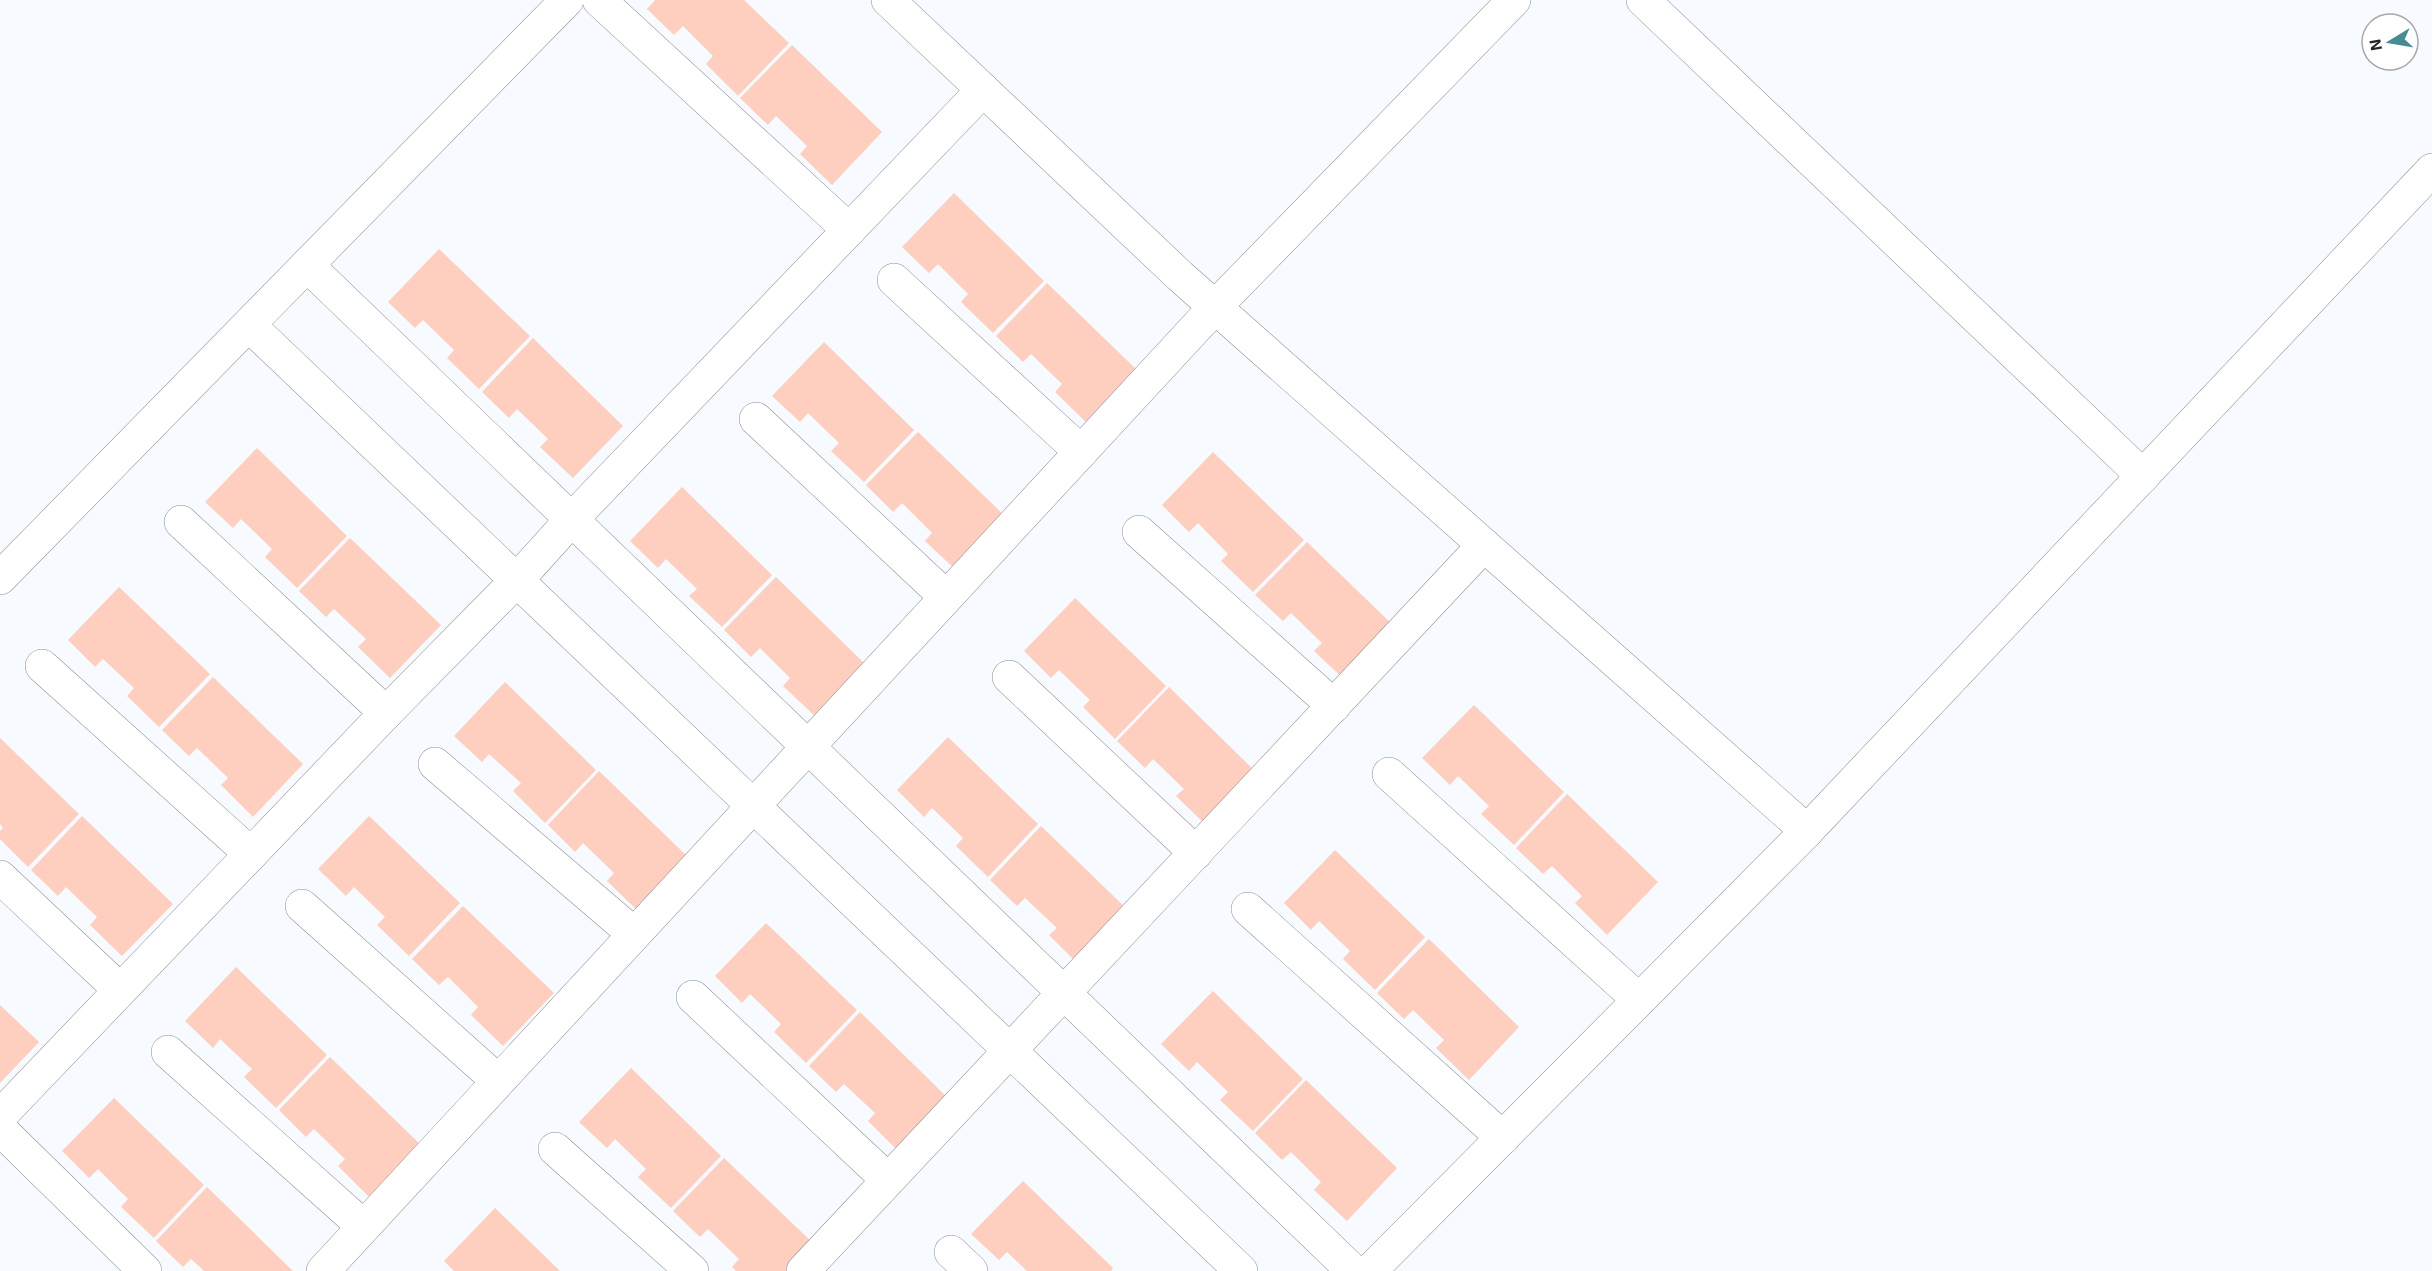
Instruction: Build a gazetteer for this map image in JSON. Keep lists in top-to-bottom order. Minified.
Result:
{"north":"left"}
